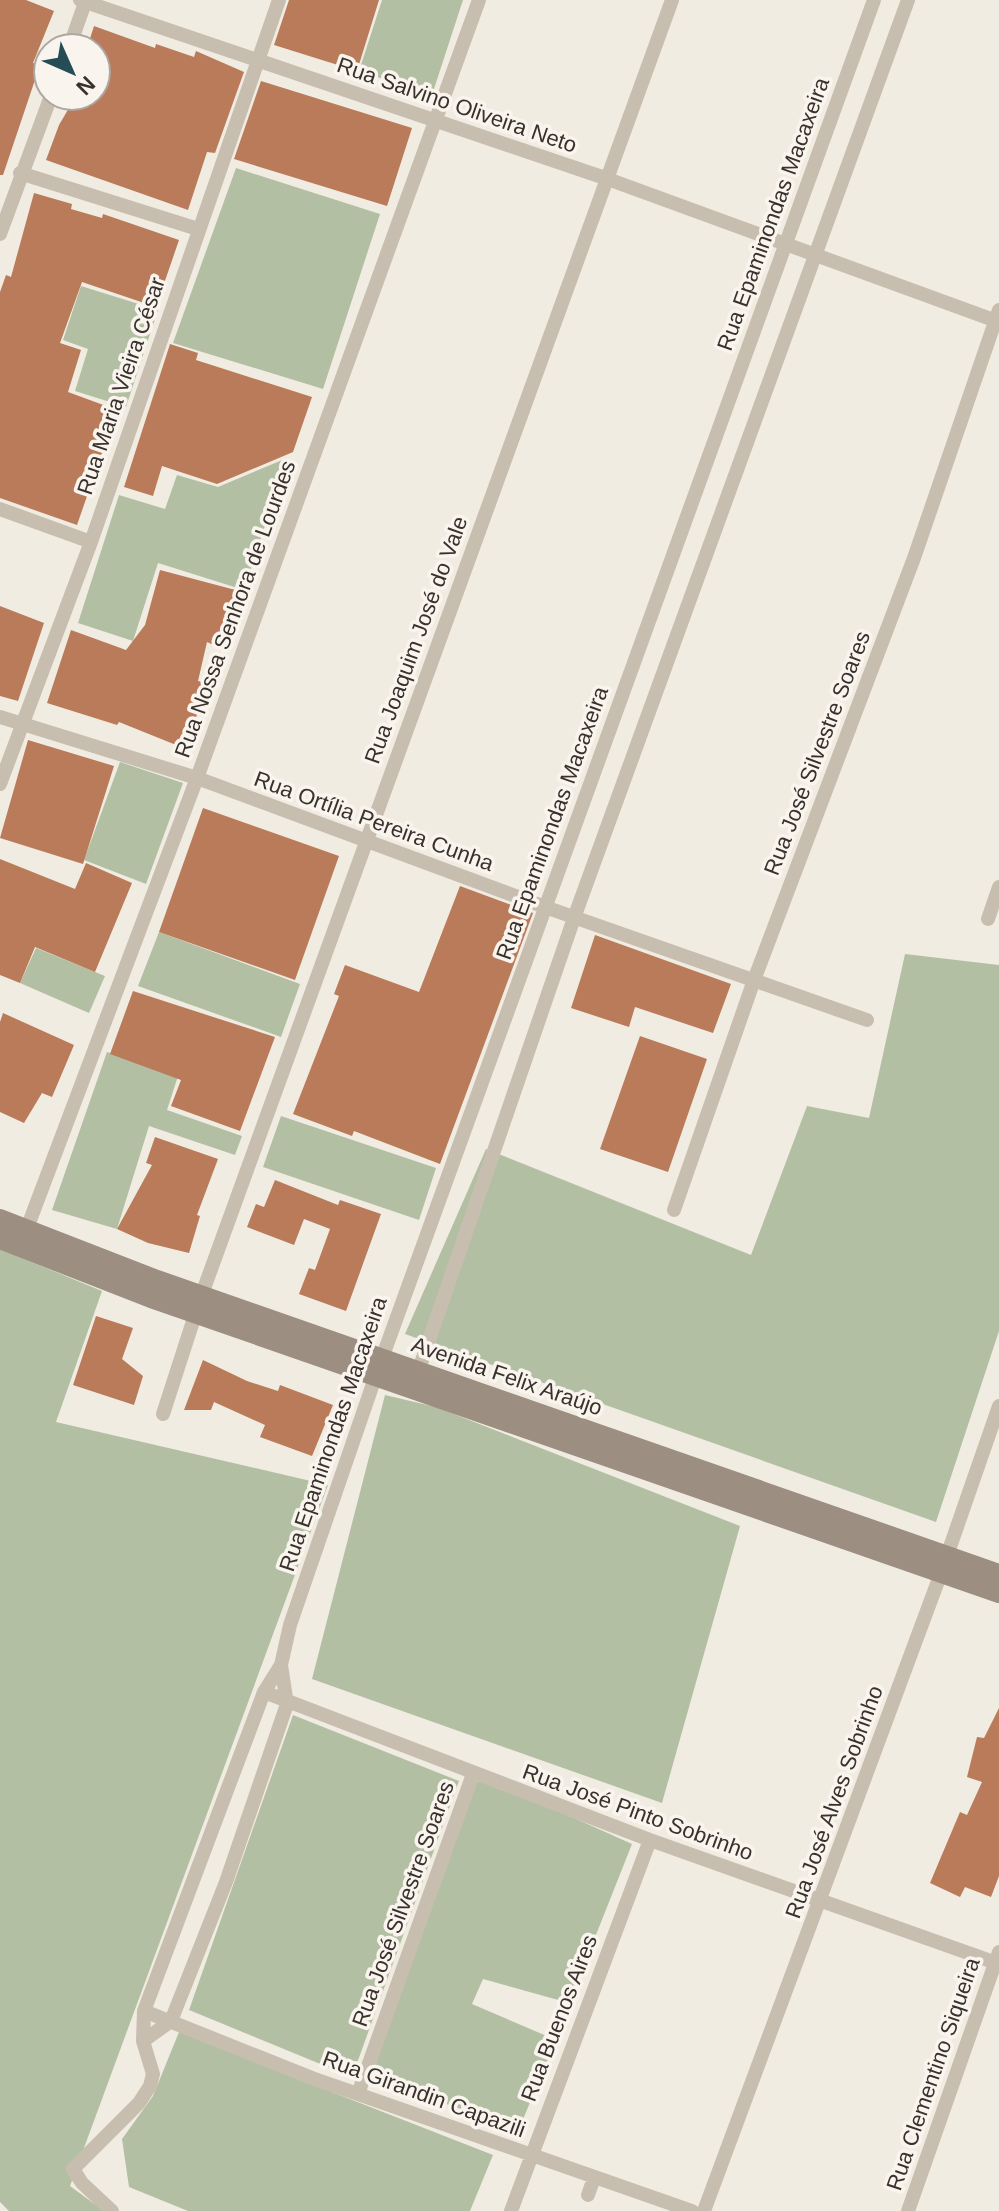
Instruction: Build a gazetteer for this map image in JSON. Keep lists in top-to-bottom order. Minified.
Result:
{"streets":{"main road":["Avenida Felix Araújo"],"street":["Rua Salvino Oliveira Neto","Rua Epaminondas Macaxeira","Rua Maria Vieira César","Rua Nossa Senhora de Lourdes","Rua Joaquim José do Vale","Rua José Silvestre Soares","Rua Ortília Pereira Cunha","Rua José Alves Sobrinho","Rua José Pinto Sobrinho","Rua Buenos Aires","Rua Clementino Siqueira","Rua Girandin Capazili"]},"crossings":[["Rua Salvino Oliveira Neto","Rua Epaminondas Macaxeira"],["Rua Salvino Oliveira Neto","Rua Maria Vieira César"],["Rua Salvino Oliveira Neto","Rua Nossa Senhora de Lourdes"],["Rua Salvino Oliveira Neto","Rua Joaquim José do Vale"],["Rua Salvino Oliveira Neto","Rua José Silvestre Soares"],["Rua Epaminondas Macaxeira","Rua Ortília Pereira Cunha"],["Rua Epaminondas Macaxeira","Avenida Felix Araújo"],["Rua Epaminondas Macaxeira","Rua José Pinto Sobrinho"],["Rua Epaminondas Macaxeira","Rua Girandin Capazili"],["Rua Maria Vieira César","Rua Ortília Pereira Cunha"],["Rua Nossa Senhora de Lourdes","Rua Ortília Pereira Cunha"],["Rua Nossa Senhora de Lourdes","Avenida Felix Araújo"],["Rua Joaquim José do Vale","Rua Ortília Pereira Cunha"],["Rua Joaquim José do Vale","Avenida Felix Araújo"],["Rua José Silvestre Soares","Rua Ortília Pereira Cunha"],["Rua José Silvestre Soares","Rua José Pinto Sobrinho"],["Rua José Silvestre Soares","Rua Girandin Capazili"],["Avenida Felix Araújo","Rua José Alves Sobrinho"],["Rua José Alves Sobrinho","Rua José Pinto Sobrinho"],["Rua José Pinto Sobrinho","Rua Buenos Aires"],["Rua José Pinto Sobrinho","Rua Clementino Siqueira"],["Rua Buenos Aires","Rua Girandin Capazili"]],"north":"bottom right"}
